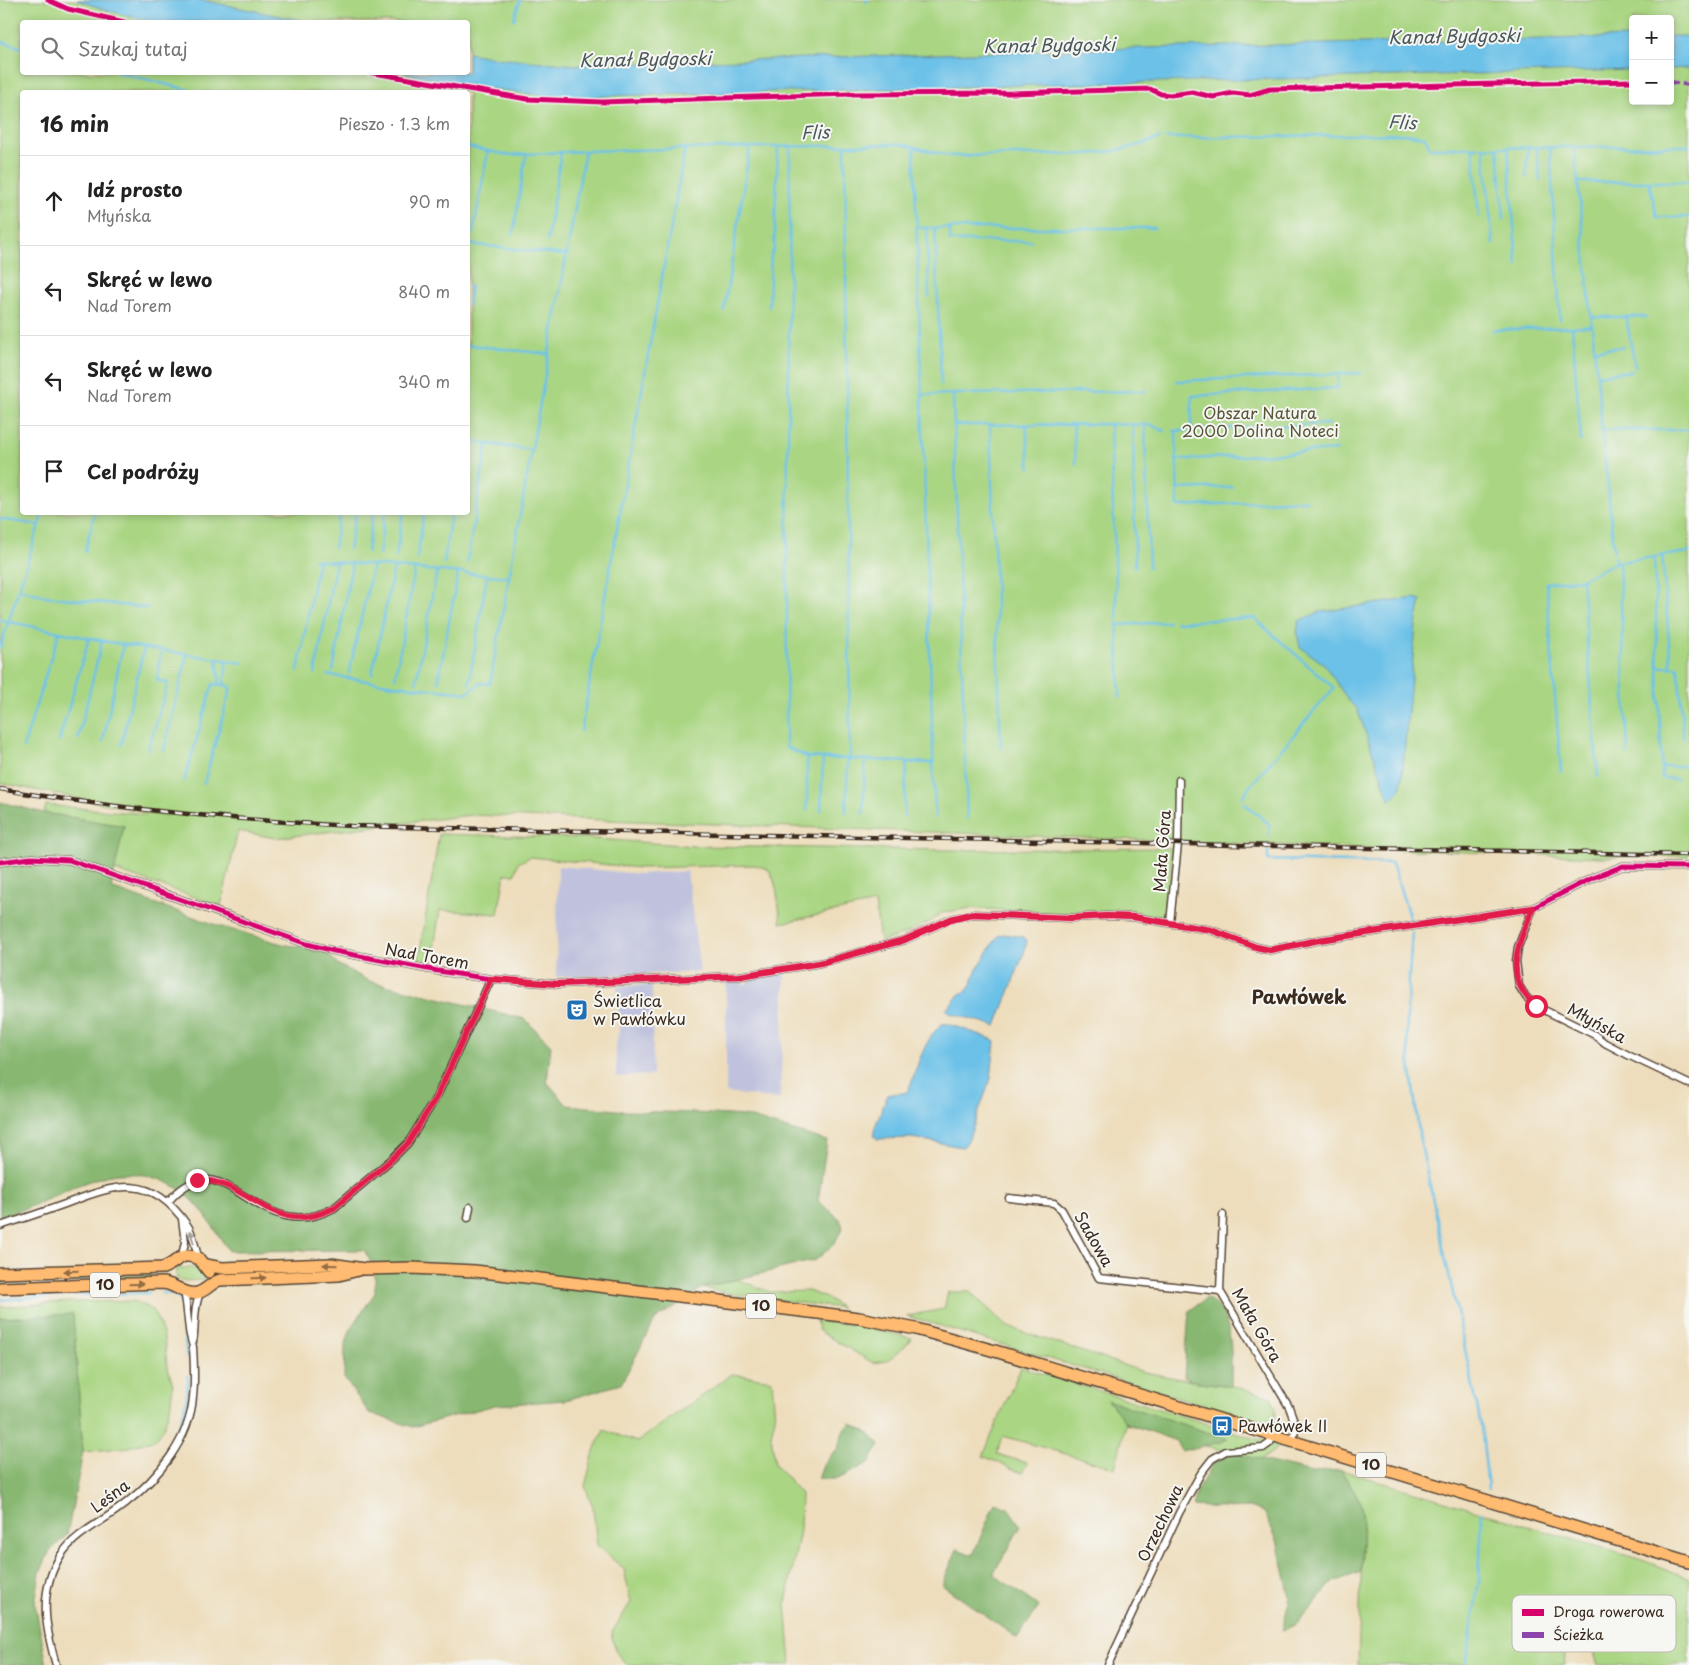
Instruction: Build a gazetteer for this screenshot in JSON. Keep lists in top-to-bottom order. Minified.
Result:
{"streets":{"highway":["10"],"street":["Mała Góra","Nad Torem","Młyńska","Sadowa","Leśna","Orzechowa"]},"crossings":[["Mała Góra","Nad Torem"],["Mała Góra","Sadowa"],["Mała Góra","10"],["Nad Torem","Młyńska"],["10","Leśna"],["10","Orzechowa"]],"districts":["Pawłówek"],"water":["Kanał Bydgoski","Flis"],"parks":["Obszar Natura 2000 Dolina Noteci"],"places":{"theatre":["Świetlica w Pawłówku"],"bus stop":["Pawłówek II"]},"legend":["Droga rowerowa","Ścieżka"],"page":{"map_buttons":["+","−"],"search":"Szukaj tutaj","heading":["16 min","Pieszo · 1.3 km"],"list":[["Idź prosto","Młyńska","90 m"],["Skręć w lewo","Nad Torem","840 m"],["Skręć w lewo","Nad Torem","340 m"],"Cel podróży"]}}
